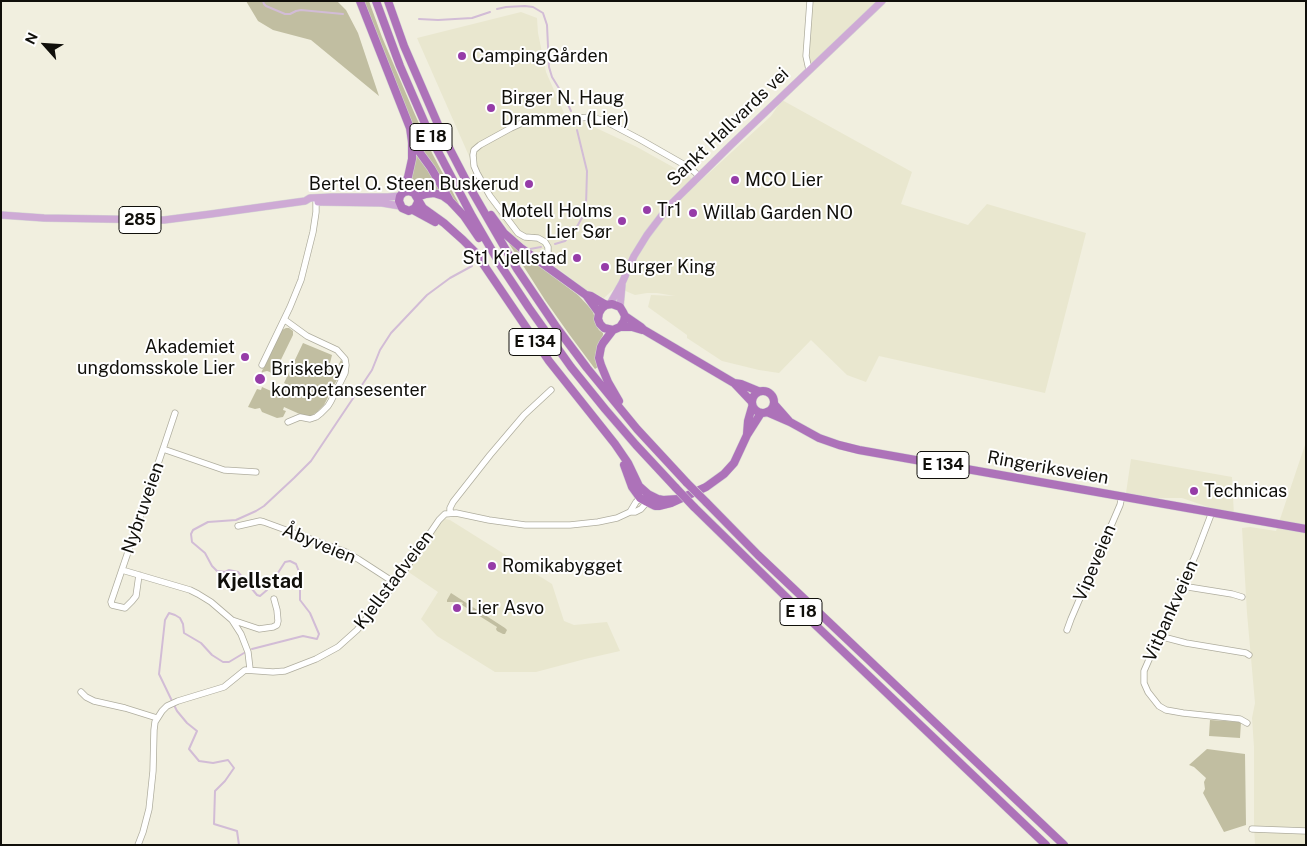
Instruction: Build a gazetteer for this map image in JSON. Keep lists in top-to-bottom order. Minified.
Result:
{"streets":{"highway":["E 18","E 134","Ringeriksveien"],"main road":["Sankt Hallvards vei","285"],"street":["Nybruveien","Åbyveien","Vipeveien","Kjellstadveien","Vitbankveien"]},"crossings":[["Sankt Hallvards vei","E 18"],["E 18","285"],["E 18","E 134"],["285","E 134"],["E 134","Ringeriksveien"],["Ringeriksveien","Vipeveien"],["Ringeriksveien","Vitbankveien"],["Nybruveien","Kjellstadveien"],["Åbyveien","Kjellstadveien"]],"districts":["Kjellstad"],"places":["CampingGården","Birger N. Haug Drammen (Lier)","MCO Lier","Bertel O. Steen Buskerud","Tr1","Willab Garden NO","Motell Holms Lier Sør","St1 Kjellstad","Burger King","Akademiet ungdomsskole Lier","Briskeby kompetansesenter","Technicas","Romikabygget","Lier Asvo"],"north":"top left"}
